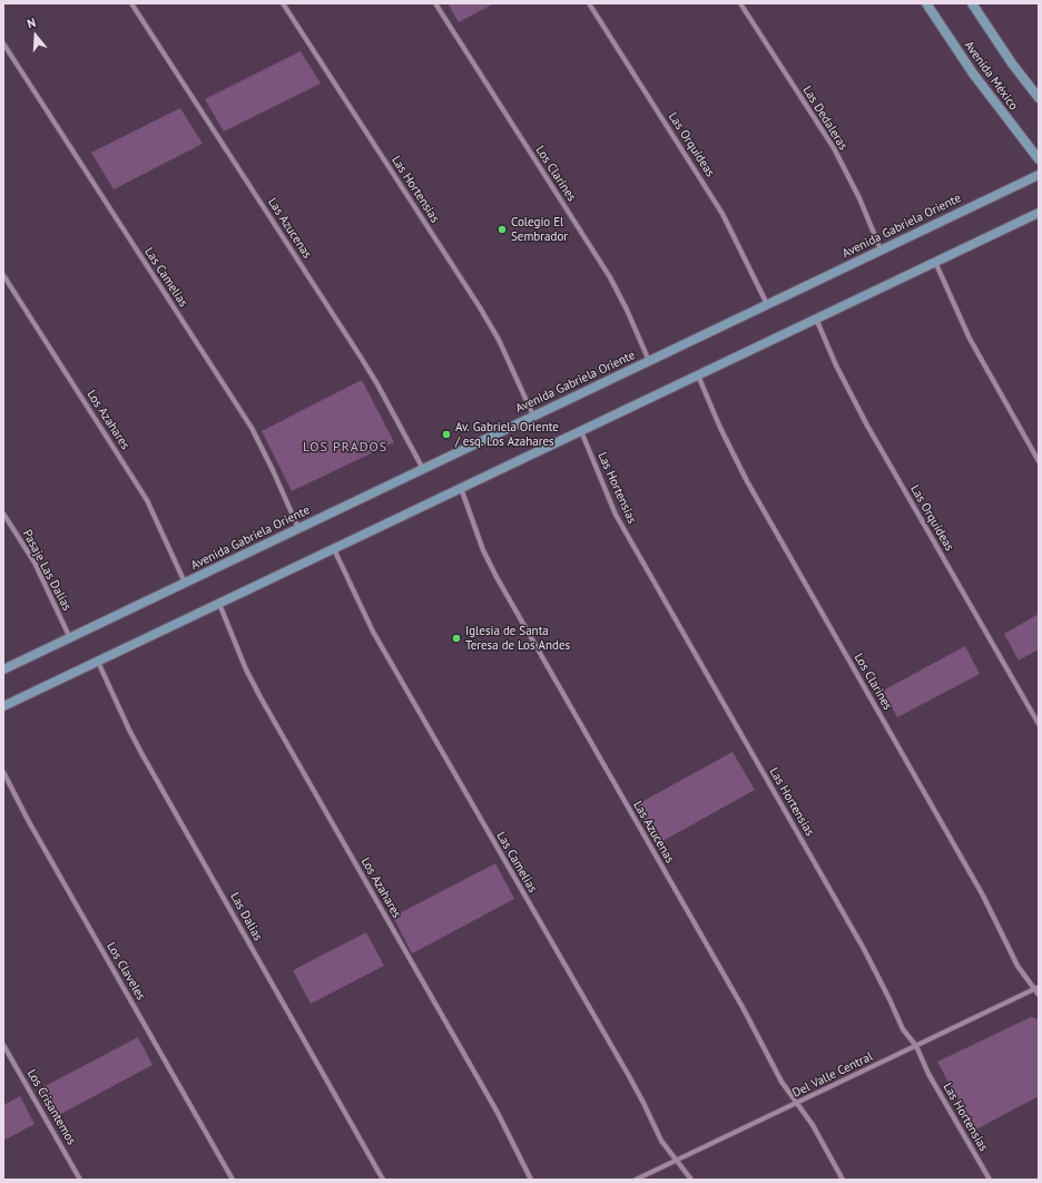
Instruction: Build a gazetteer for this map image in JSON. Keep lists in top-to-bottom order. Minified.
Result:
{"streets":{"main road":["Avenida México","Avenida Gabriela Oriente"],"street":["Las Dedaleras","Las Orquídeas","Los Clarines","Las Hortensias","Las Azucenas","Las Camelias","Los Azahares","Pasaje Las Dalias","Las Dalias","Los Claveles","Del Valle Central","Los Crisantemos"]},"crossings":[["Las Dedaleras","Avenida Gabriela Oriente"],["Las Orquídeas","Avenida Gabriela Oriente"],["Los Clarines","Avenida Gabriela Oriente"],["Los Clarines","Del Valle Central"],["Las Hortensias","Avenida Gabriela Oriente"],["Las Hortensias","Del Valle Central"],["Avenida Gabriela Oriente","Las Azucenas"],["Avenida Gabriela Oriente","Las Camelias"],["Avenida Gabriela Oriente","Los Azahares"],["Avenida Gabriela Oriente","Pasaje Las Dalias"],["Las Azucenas","Del Valle Central"],["Las Camelias","Del Valle Central"]],"districts":["LOS PRADOS"],"places":["Colegio El Sembrador","Av. Gabriela Oriente / esq. Los Azahares","Iglesia de Santa Teresa de Los Andes"],"north":"top"}
